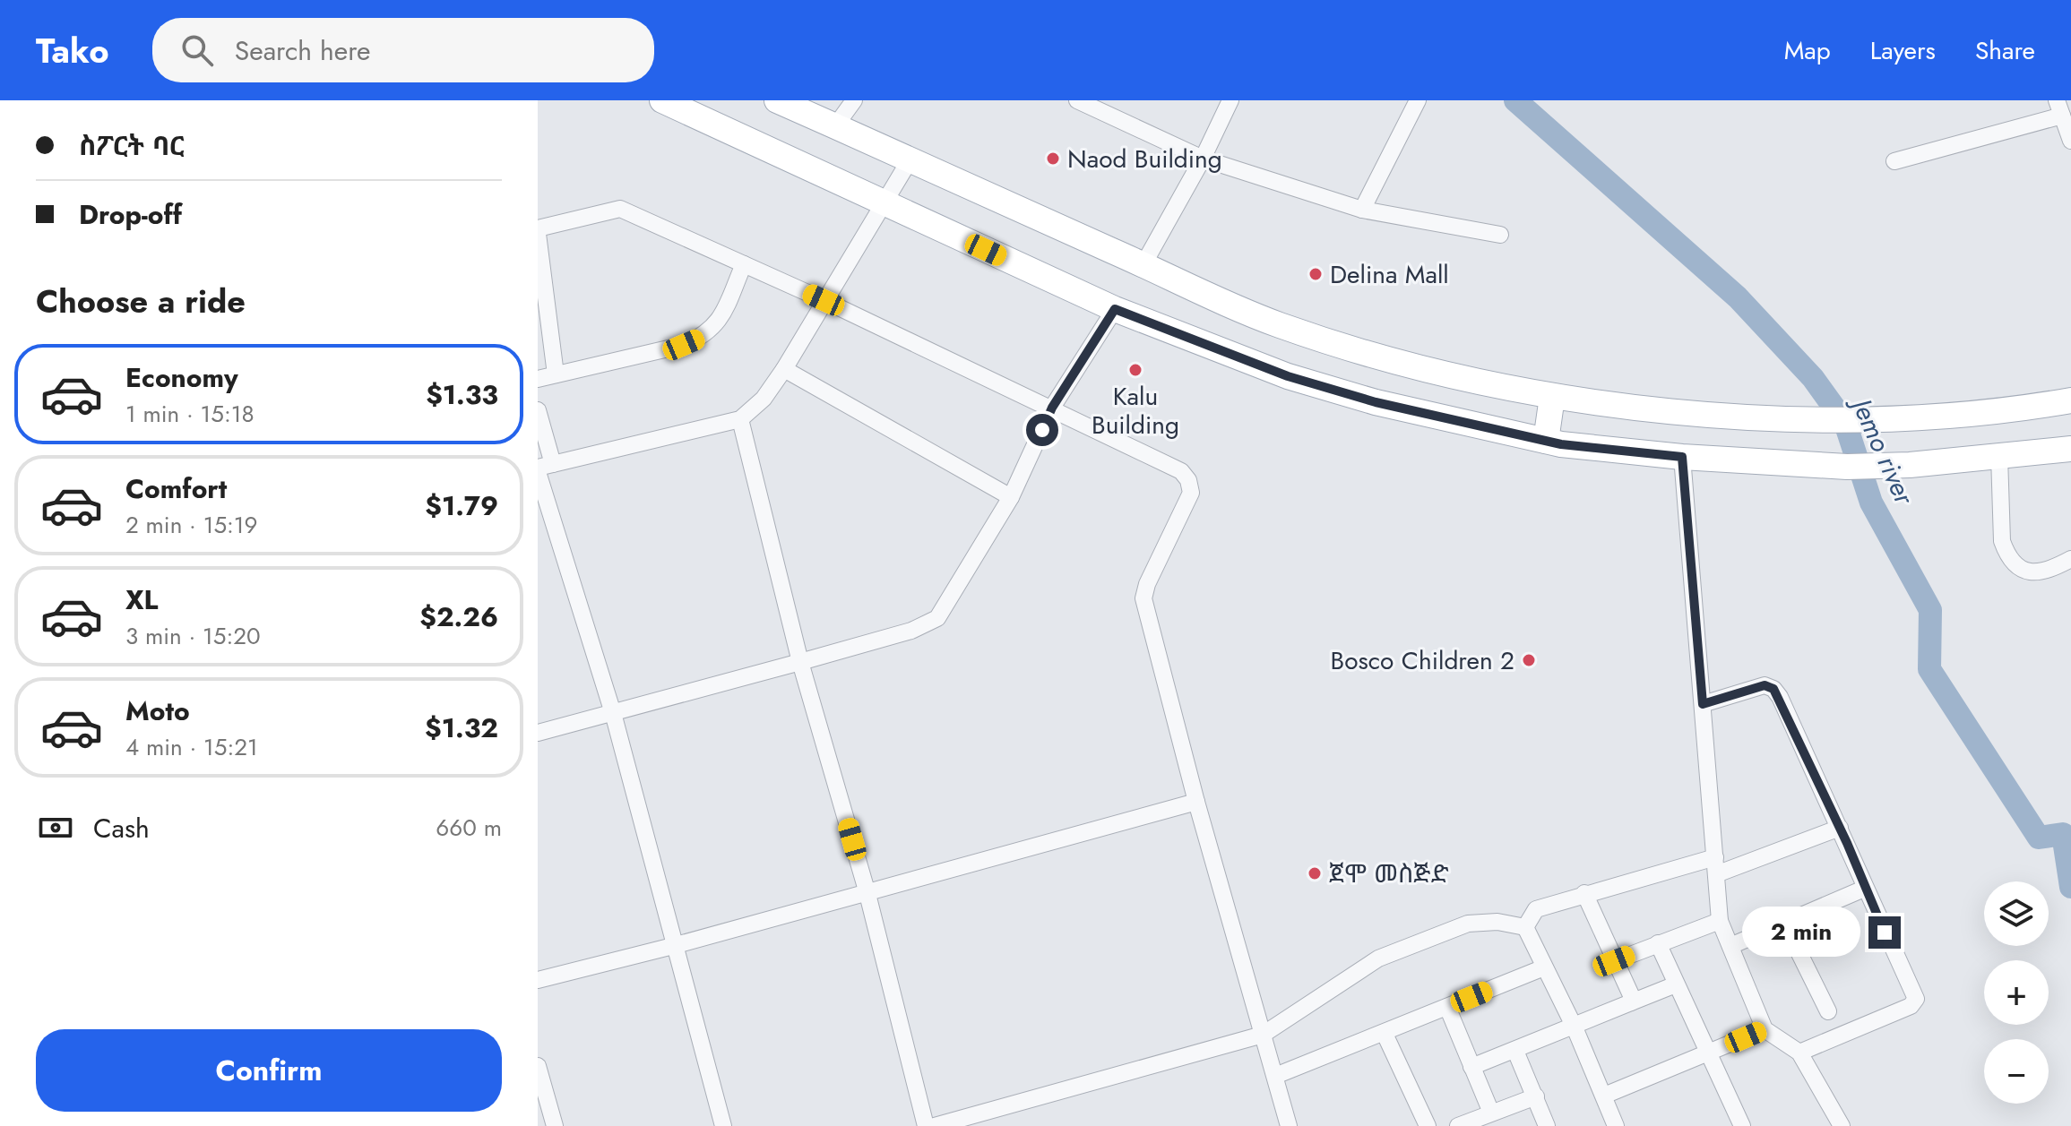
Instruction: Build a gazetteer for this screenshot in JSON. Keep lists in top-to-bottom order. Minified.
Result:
{"water":["Jemo river"],"places":["Naod Building","Delina Mall","Kalu Building","Bosco Children 2","ጀሞ መስጅድ"],"page":{"header":"Tako","search":"Search here","nav":["Map","Layers","Share"],"banner":["ስፖርት ባር","Drop-off"],"heading":"Choose a ride","list":[{"name":"Economy","note":"1 min · 15:18","value":"$1.33"},{"name":"Comfort","note":"2 min · 15:19","value":"$1.79"},{"name":"XL","note":"3 min · 15:20","value":"$2.26"},{"name":"Moto","note":"4 min · 15:21","value":"$1.32"}],"pay":["Cash","660 m"],"map_buttons":["+","−"],"bubble":"2 min","buttons":"Confirm"}}
